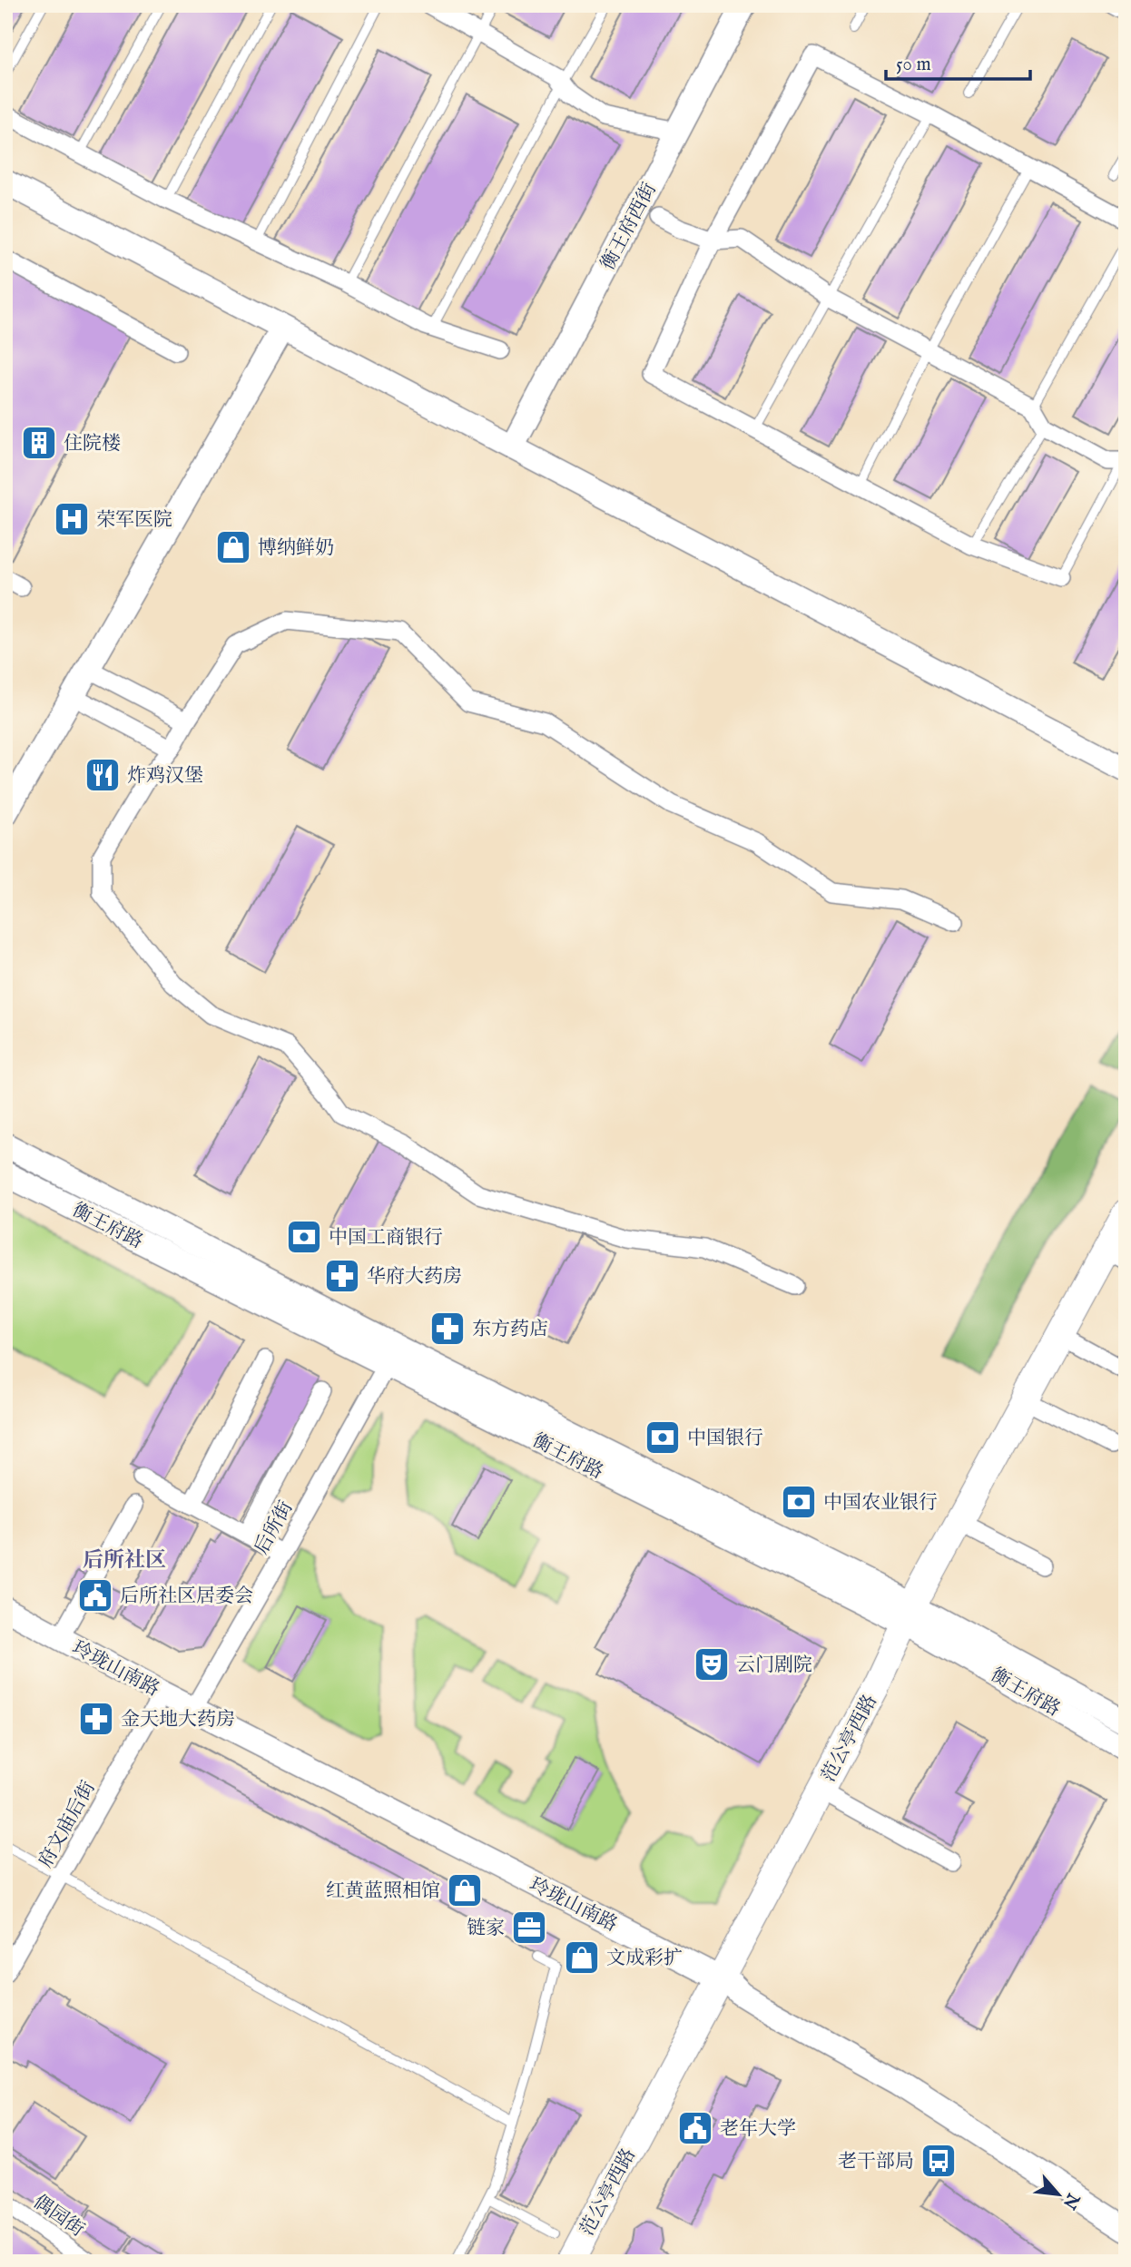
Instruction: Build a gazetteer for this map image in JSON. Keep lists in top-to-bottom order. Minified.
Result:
{"streets":{"main road":["范公亭西路"],"street":["衡王府西街","衡王府路","后所街","玲珑山南路","府文庙后街","偶园街"]},"crossings":[["衡王府路","后所街"],["衡王府路","范公亭西路"],["后所街","玲珑山南路"],["玲珑山南路","范公亭西路"],["玲珑山南路","府文庙后街"]],"districts":["后所社区"],"places":{"building":["住院楼"],"hospital":["荣军医院"],"shop":["博纳鲜奶","红黄蓝照相馆","文成彩扩"],"restaurant":["炸鸡汉堡"],"bank":["中国工商银行","中国银行","中国农业银行"],"pharmacy":["华府大药房","东方药店","金天地大药房"],"public building":["后所社区居委会","老年大学"],"theatre":["云门剧院"],"office":["链家"],"bus stop":["老干部局"]},"scale_bar":"50 m","north":"bottom right"}
